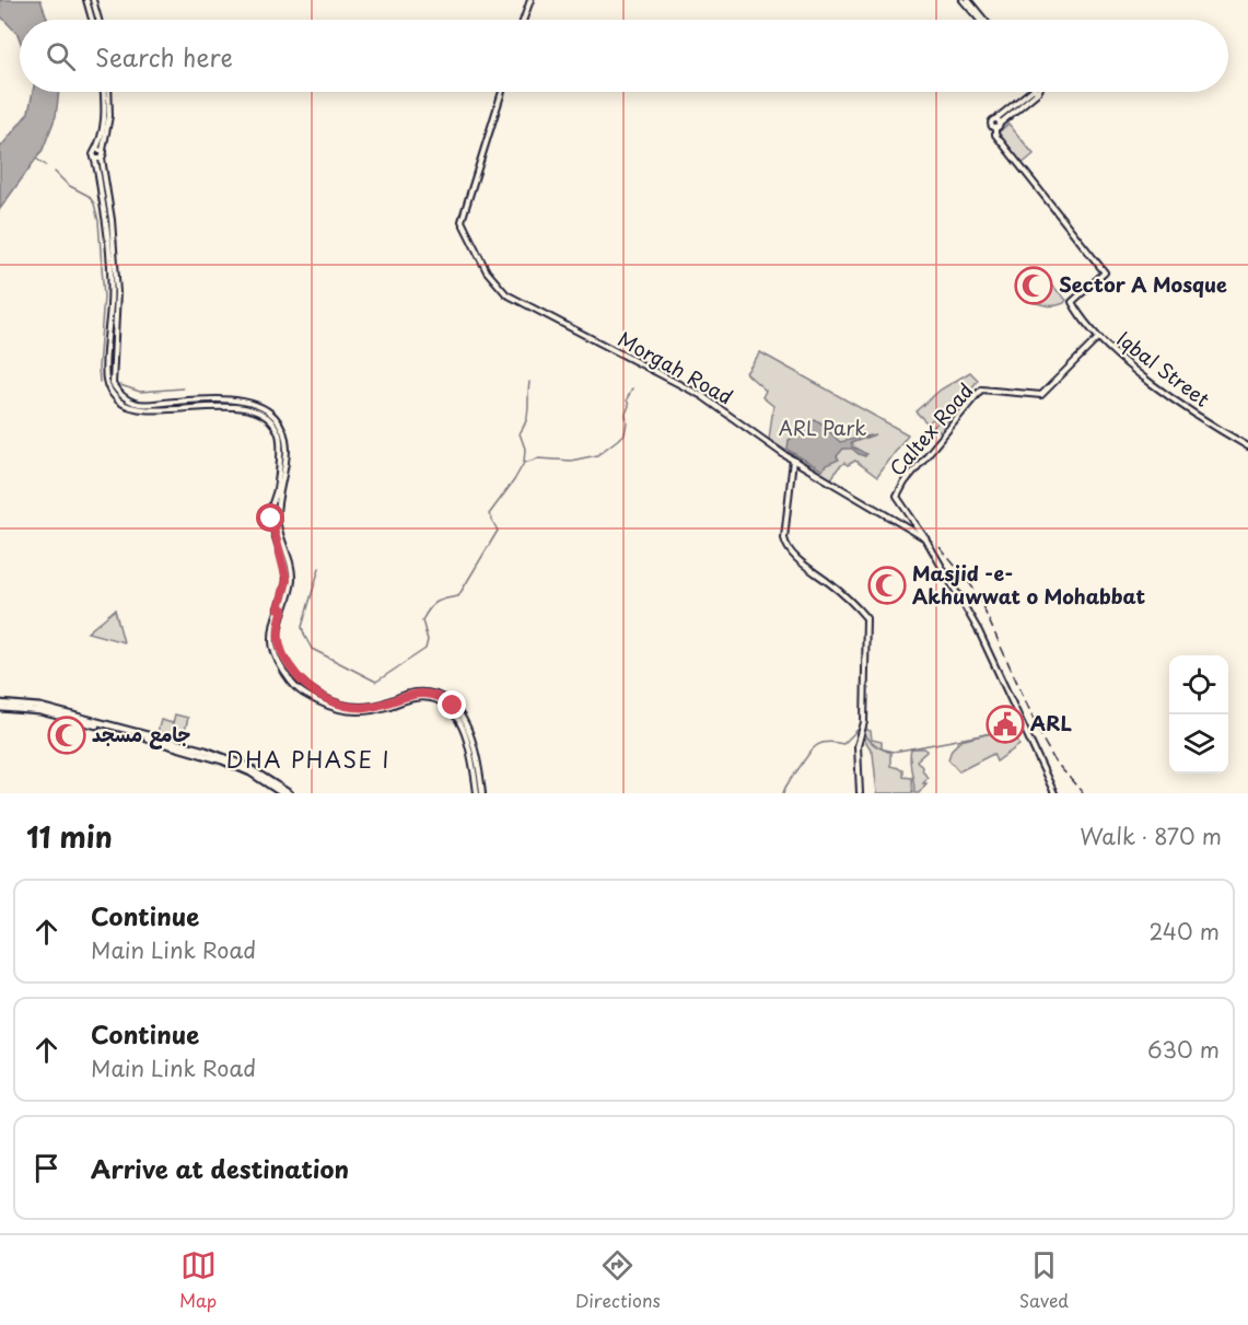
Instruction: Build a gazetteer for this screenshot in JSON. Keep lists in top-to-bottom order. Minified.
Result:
{"streets":{"street":["Morgah Road","Iqbal Street","Caltex Road"]},"crossings":[["Morgah Road","Caltex Road"],["Iqbal Street","Caltex Road"]],"districts":["DHA PHASE I"],"parks":["ARL Park"],"places":{"mosque":["Sector A Mosque","Masjid -e- Akhuwwat o Mohabbat","جامع مسجد"],"public building":["ARL"]},"page":{"search":"Search here","heading":["11 min","Walk · 870 m"],"list":[["Continue","Main Link Road","240 m"],["Continue","Main Link Road","630 m"],"Arrive at destination"],"nav":["Map","Directions","Saved"]}}
